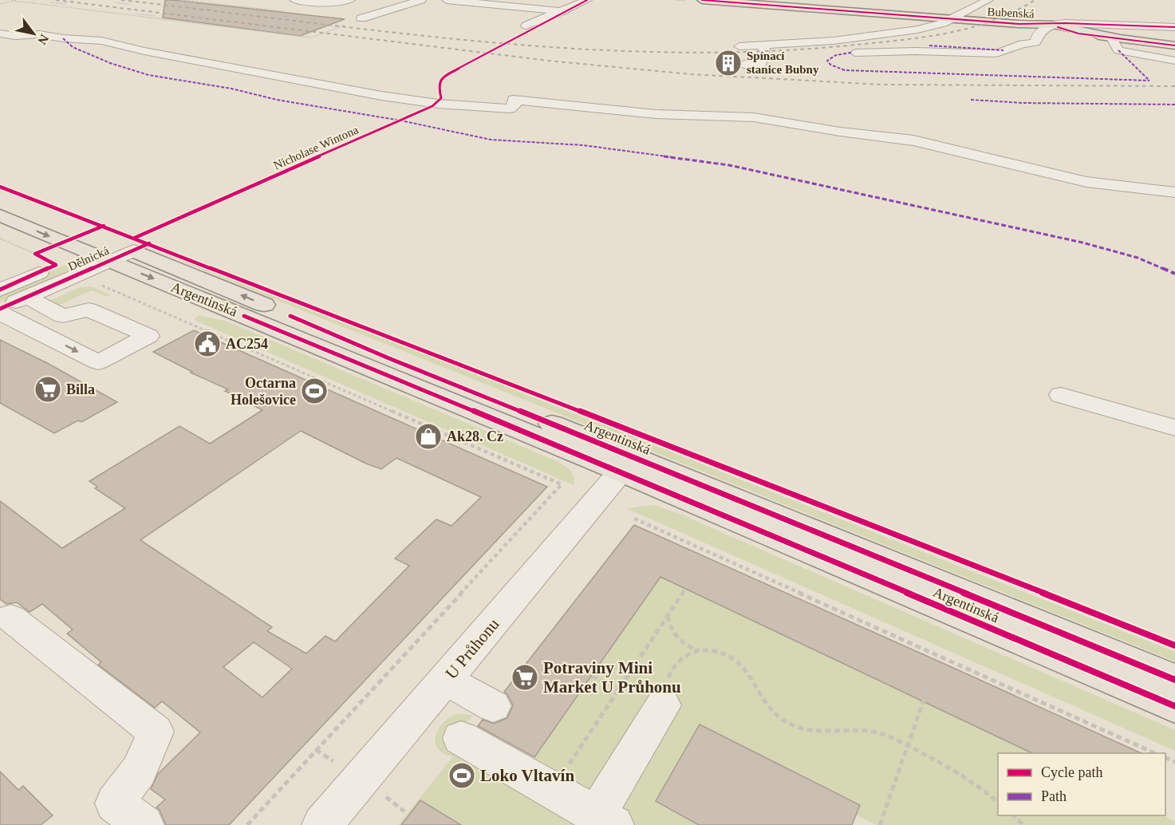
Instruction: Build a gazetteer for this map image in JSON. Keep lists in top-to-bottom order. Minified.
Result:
{"streets":{"main road":["Bubenská","Argentinská"],"street":["Dělnická","U Průhonu"],"cycle path":["Nicholase Wintona"]},"crossings":[["Nicholase Wintona","Dělnická"],["Nicholase Wintona","Argentinská"],["Dělnická","Argentinská"],["Argentinská","U Průhonu"]],"places":{"building":["Spínací stanice Bubny"],"public building":["AC254"],"supermarket":["Billa","Potraviny Mini Market U Průhonu"],"sports":["Octarna Holešovice","Loko Vltavín"],"shop":["Ak28. Cz"]},"legend":["Cycle path","Path"],"north":"bottom right"}
